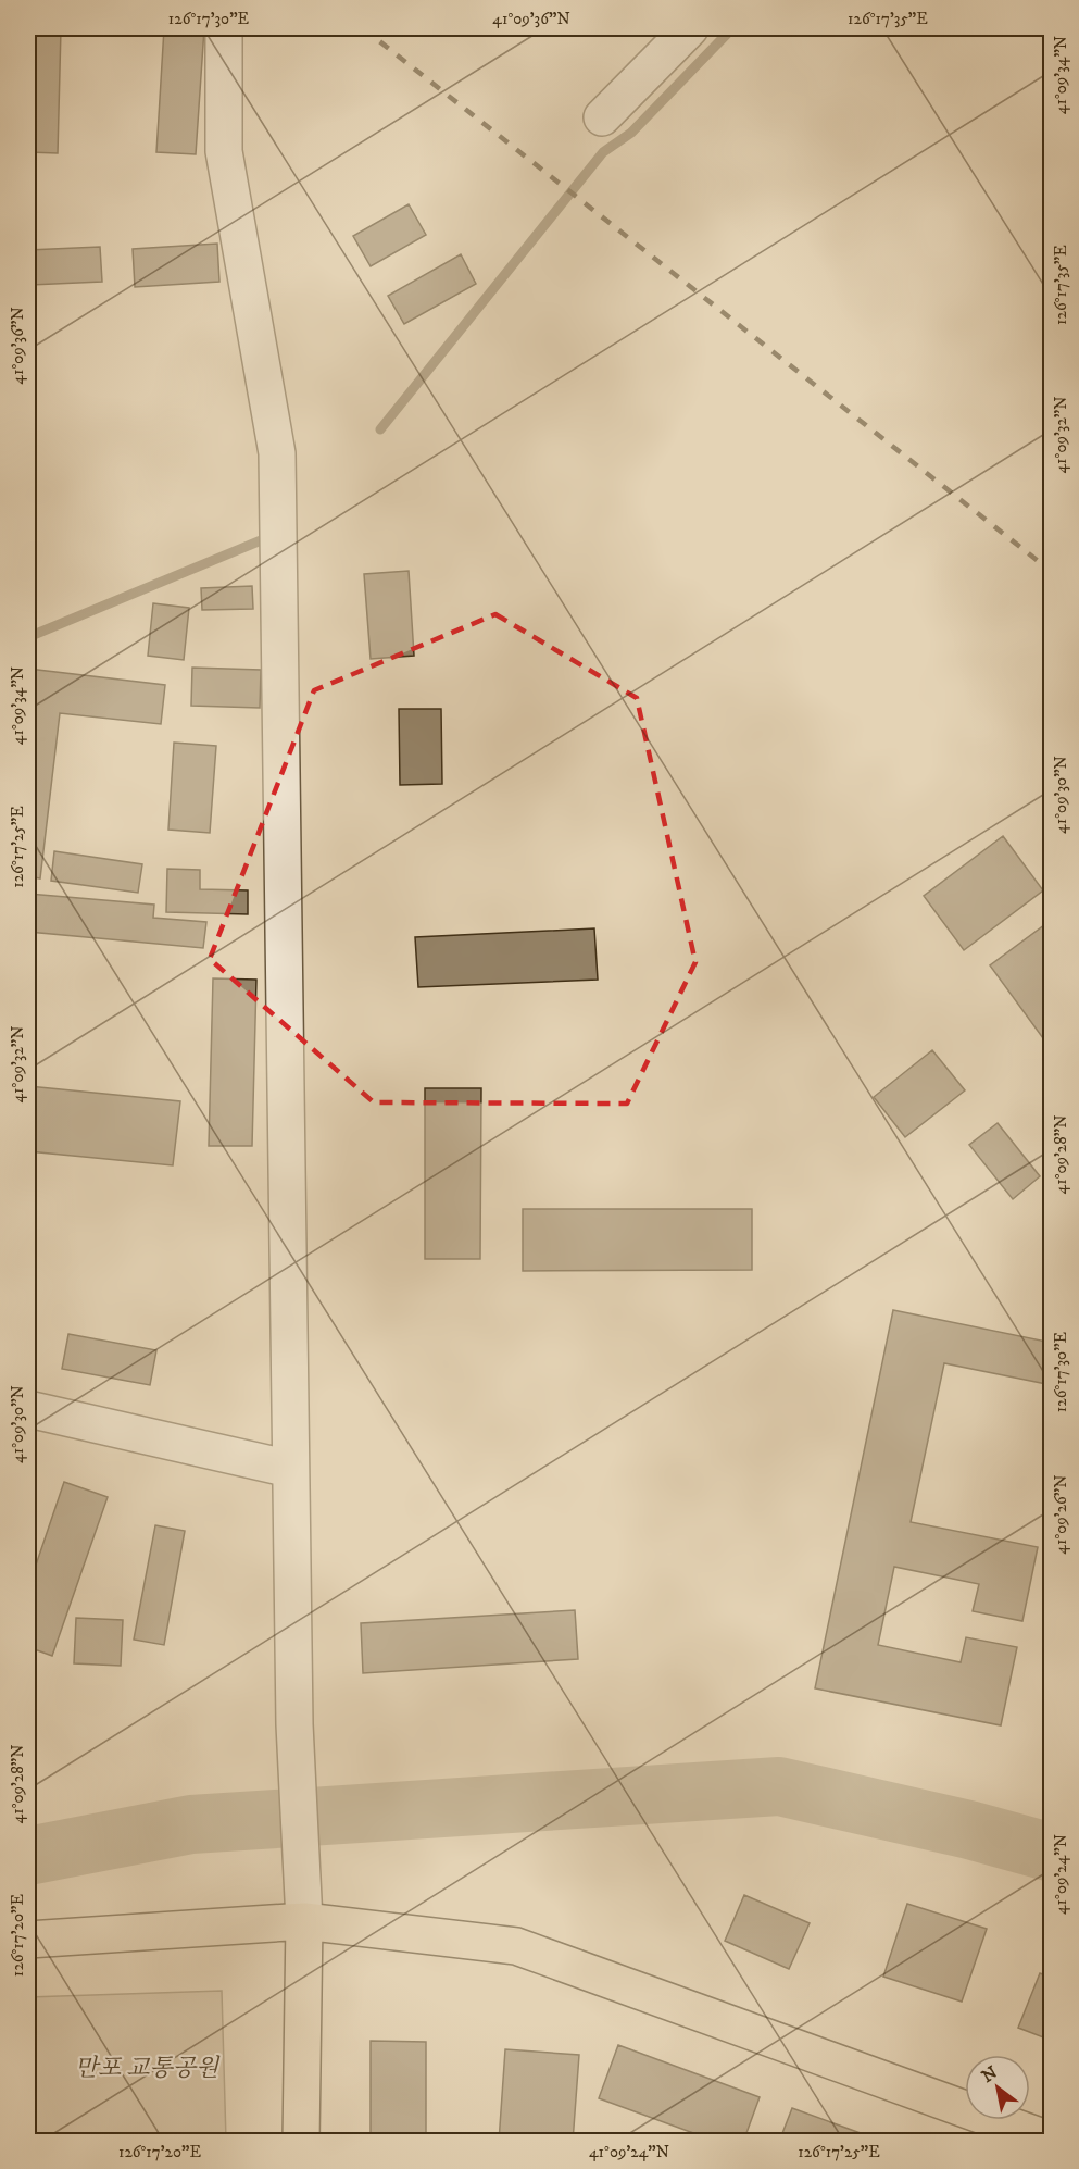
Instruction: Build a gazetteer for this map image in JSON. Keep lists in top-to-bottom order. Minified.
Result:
{"parks":["만포 교통공원"],"north":"top left","coordinates":["126°17'30\"E","41°09'36\"N","126°17'35\"E","41°09'34\"N","41°09'32\"N","41°09'30\"N","126°17'25\"E","41°09'28\"N","41°09'26\"N","41°09'24\"N","126°17'20\"E"]}
